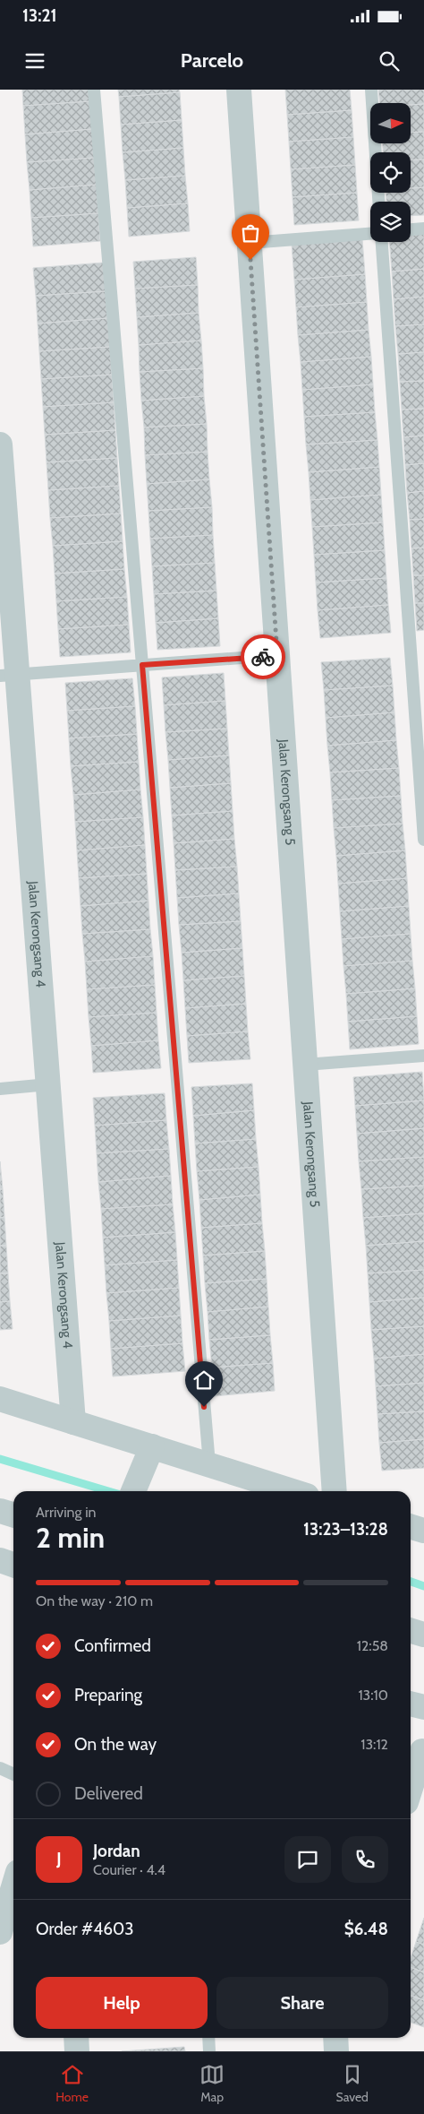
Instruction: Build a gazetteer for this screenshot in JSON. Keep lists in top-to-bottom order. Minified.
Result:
{"streets":{"street":["Jalan Kerongsang 5","Jalan Kerongsang 4"]},"north":"right","page":{"status":"13:21","header":"Parcelo","heading":["2 min","Arriving in","13:23–13:28"],"panel":["Jordan","Courier · 4.4","Order #4603","$6.48"],"bar":"On the way · 210 m","list":[["Confirmed","12:58"],["Preparing","13:10"],["On the way","13:12"],"Delivered"],"round":"J","buttons":["Help","Share"],"tabs":["Home","Map","Saved"]}}
